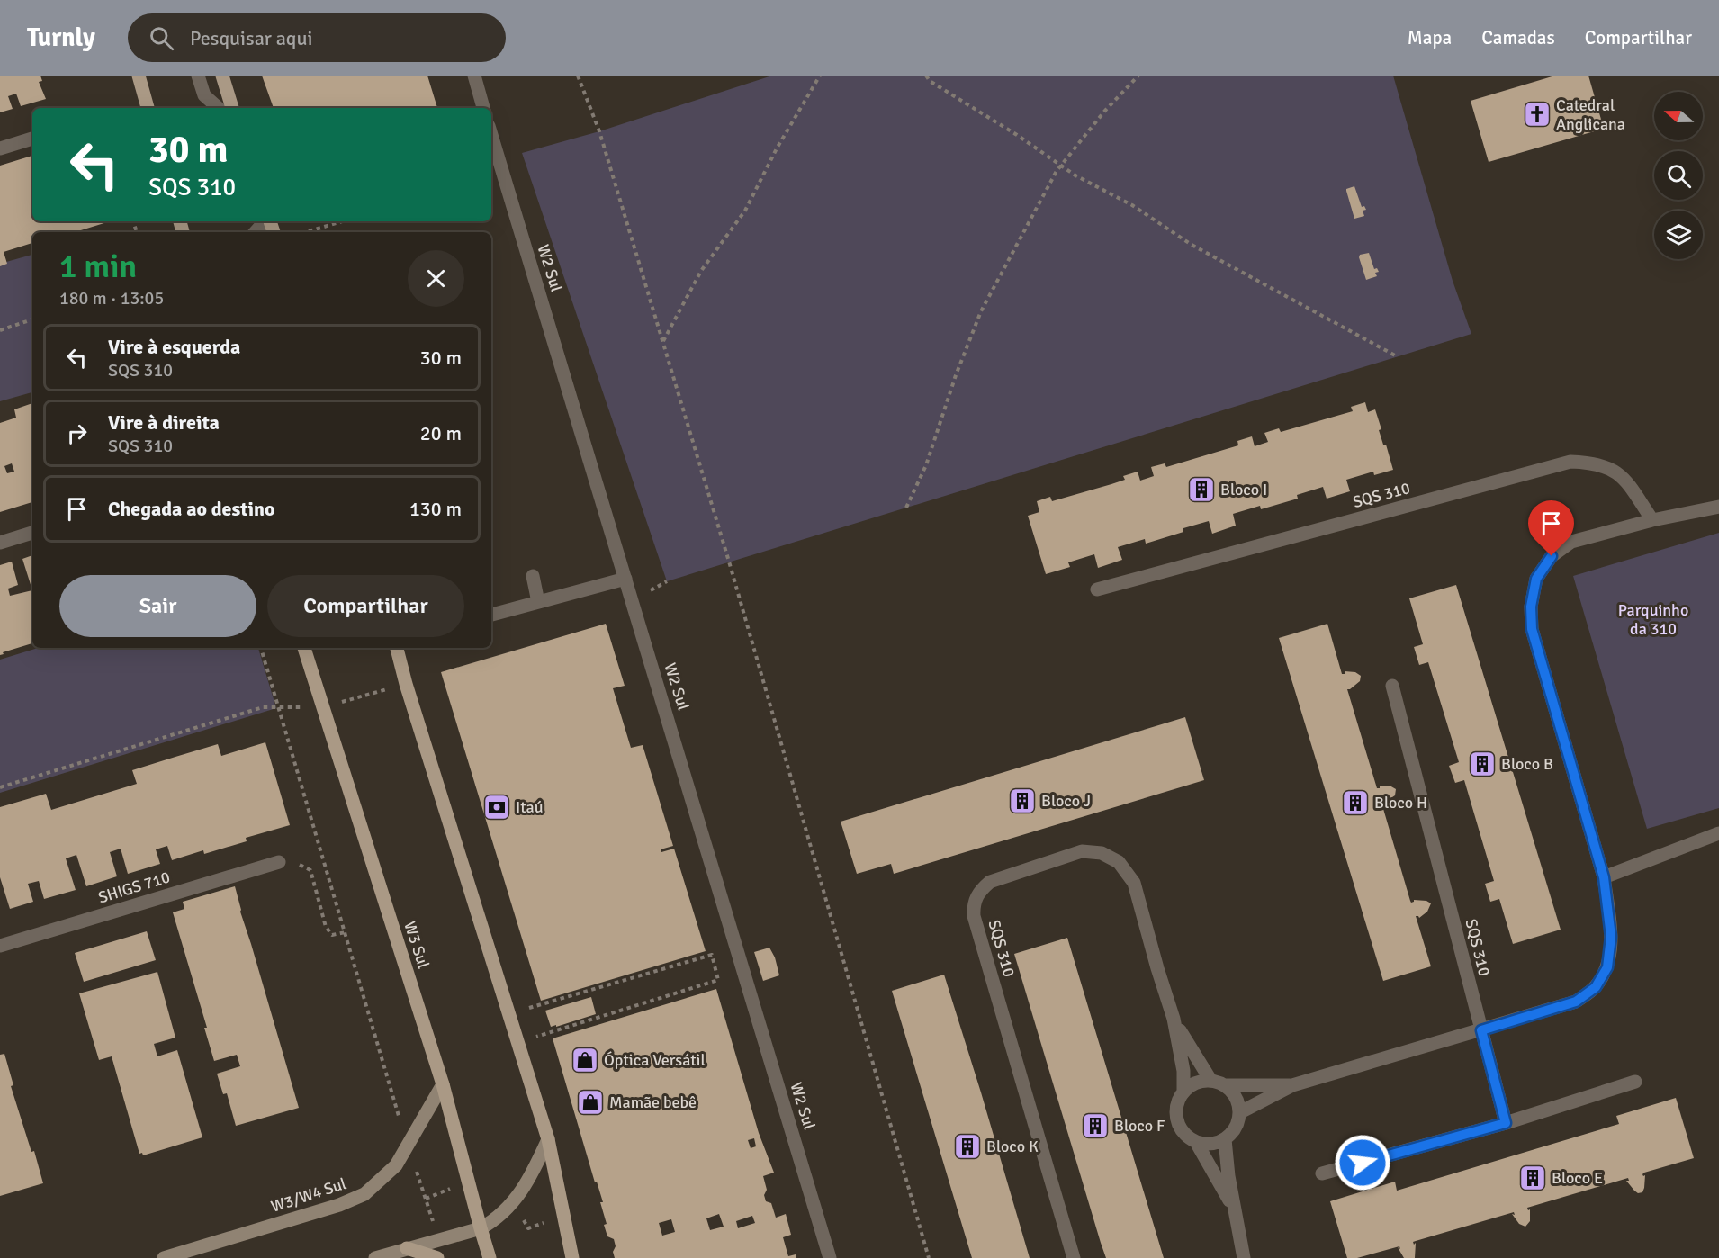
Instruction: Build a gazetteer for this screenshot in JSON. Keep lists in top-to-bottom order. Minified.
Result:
{"streets":{"main road":["W3 Sul","W3/W4 Sul"],"street":["W2 Sul","SQS 310","SHIGS 710"]},"crossings":[["W3 Sul","W3/W4 Sul"]],"parks":["Parquinho da 310"],"places":{"church":["Catedral Anglicana"],"building":["Bloco I","Bloco B","Bloco J","Bloco H","Bloco F","Bloco K","Bloco E"],"bank":["Itaú"],"shop":["Óptica Versátil","Mamãe bebê"]},"north":"left","page":{"header":"Turnly","search":"Pesquisar aqui","nav":["Mapa","Camadas","Compartilhar"],"turn":["30 m","SQS 310"],"heading":["1 min","180 m · 13:05"],"list":[{"name":"Vire à esquerda","note":"SQS 310","value":"30 m"},{"name":"Vire à direita","note":"SQS 310","value":"20 m"},{"name":"Chegada ao destino","value":"130 m"}],"buttons":["Sair","Compartilhar"]}}
